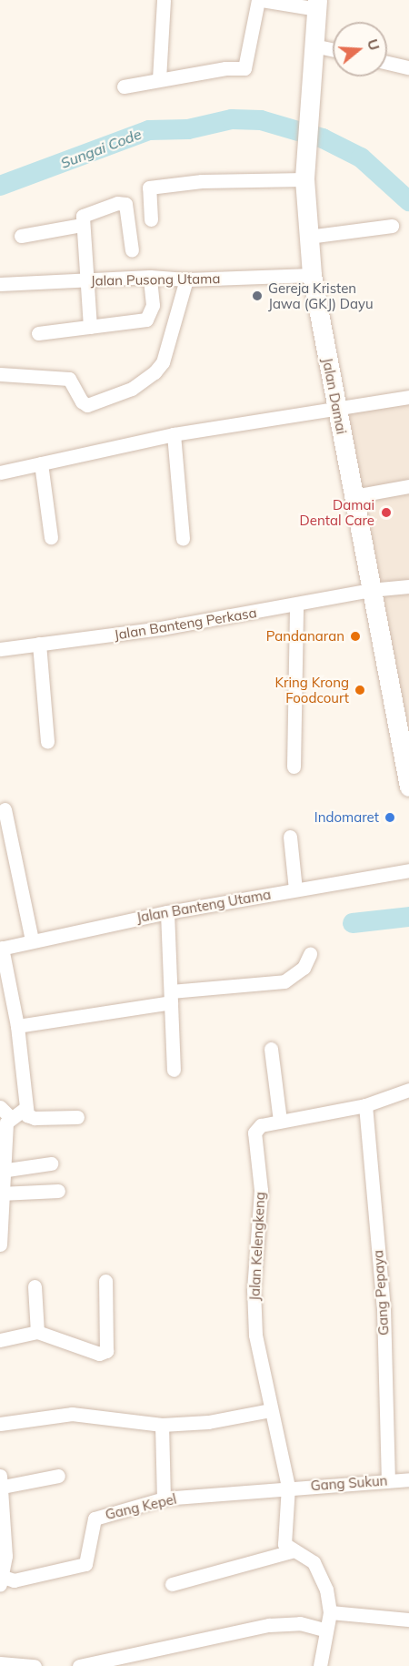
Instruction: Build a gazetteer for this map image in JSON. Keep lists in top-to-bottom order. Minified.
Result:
{"streets":{"main road":["Jalan Damai"],"street":["Jalan Pusong Utama","Jalan Banteng Perkasa","Jalan Banteng Utama","Jalan Kelengkeng","Gang Pepaya","Gang Sukun","Gang Kepel"]},"crossings":[["Jalan Pusong Utama","Jalan Damai"],["Jalan Damai","Jalan Banteng Perkasa"],["Jalan Kelengkeng","Gang Pepaya"],["Jalan Kelengkeng","Gang Sukun"],["Jalan Kelengkeng","Gang Kepel"],["Gang Pepaya","Gang Sukun"],["Gang Sukun","Gang Kepel"]],"water":["Sungai Code"],"places":["Gereja Kristen Jawa (GKJ) Dayu","Damai Dental Care","Pandanaran","Kring Krong Foodcourt","Indomaret"],"north":"right"}
